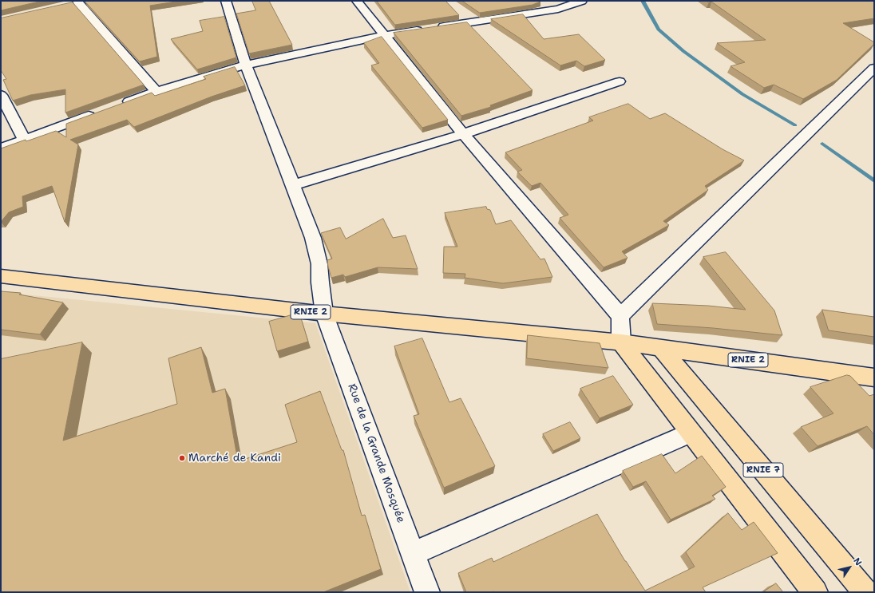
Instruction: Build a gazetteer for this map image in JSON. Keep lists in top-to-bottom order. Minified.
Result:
{"streets":{"main road":["RNIE 2","RNIE 7"],"street":["Rue de la Grande Mosquée"]},"crossings":[["RNIE 2","Rue de la Grande Mosquée"],["RNIE 2","RNIE 7"]],"places":["Marché de Kandi"],"north":"top right"}
